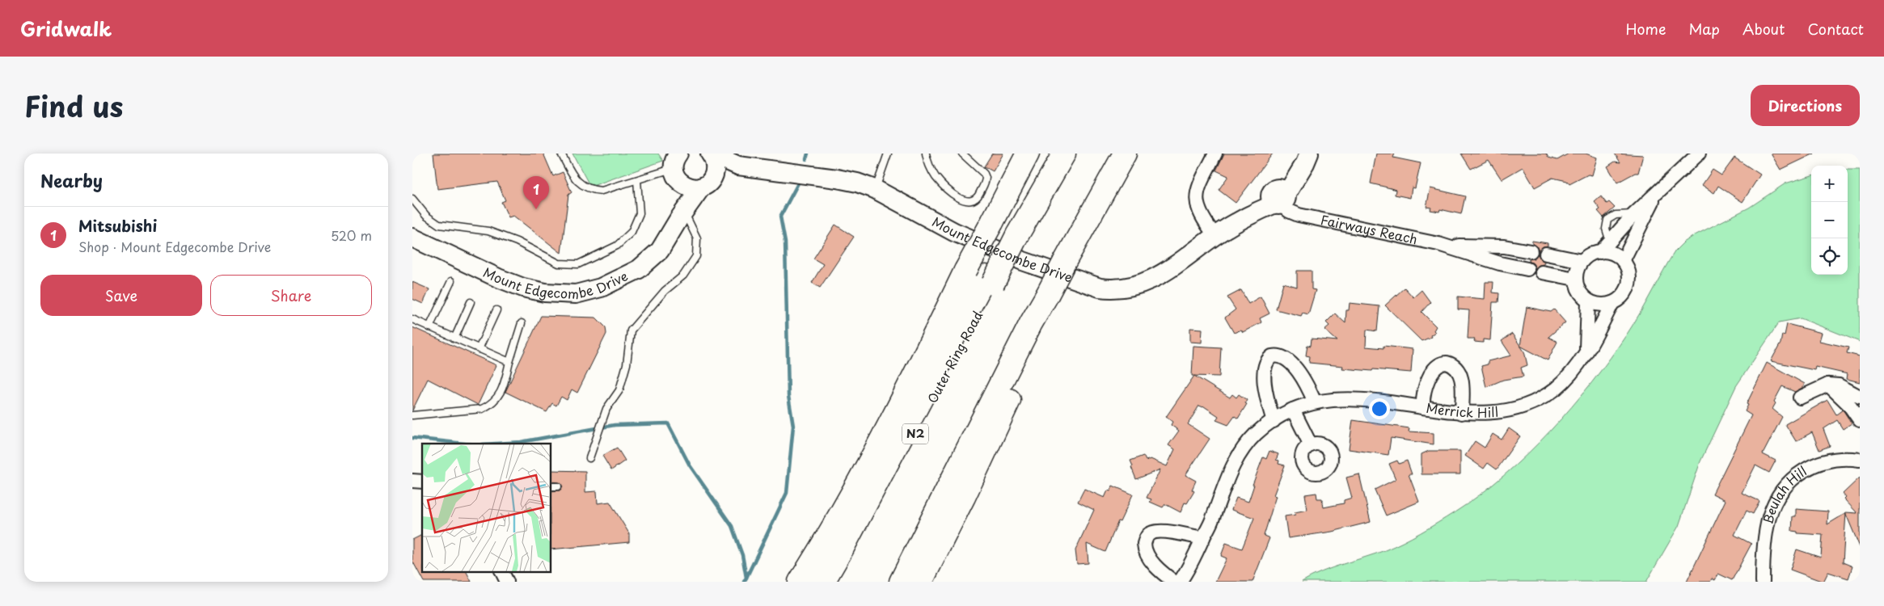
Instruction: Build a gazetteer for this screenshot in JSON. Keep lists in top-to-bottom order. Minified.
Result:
{"streets":{"highway":["Outer Ring Road","N2"],"street":["Fairways Reach","Mount Edgecombe Drive","Merrick Hill","Beulah Hill"]},"crossings":[["Fairways Reach","Mount Edgecombe Drive"]],"page":{"header":"Gridwalk","nav":["Home","Map","About","Contact"],"title":"Find us","buttons":["Directions",["Save","Share"]],"heading":"Nearby","map_buttons":["+","−"],"pins":"1","list":[{"mark":"1","name":"Mitsubishi","note":"Shop · Mount Edgecombe Drive","value":"520 m"}]}}
